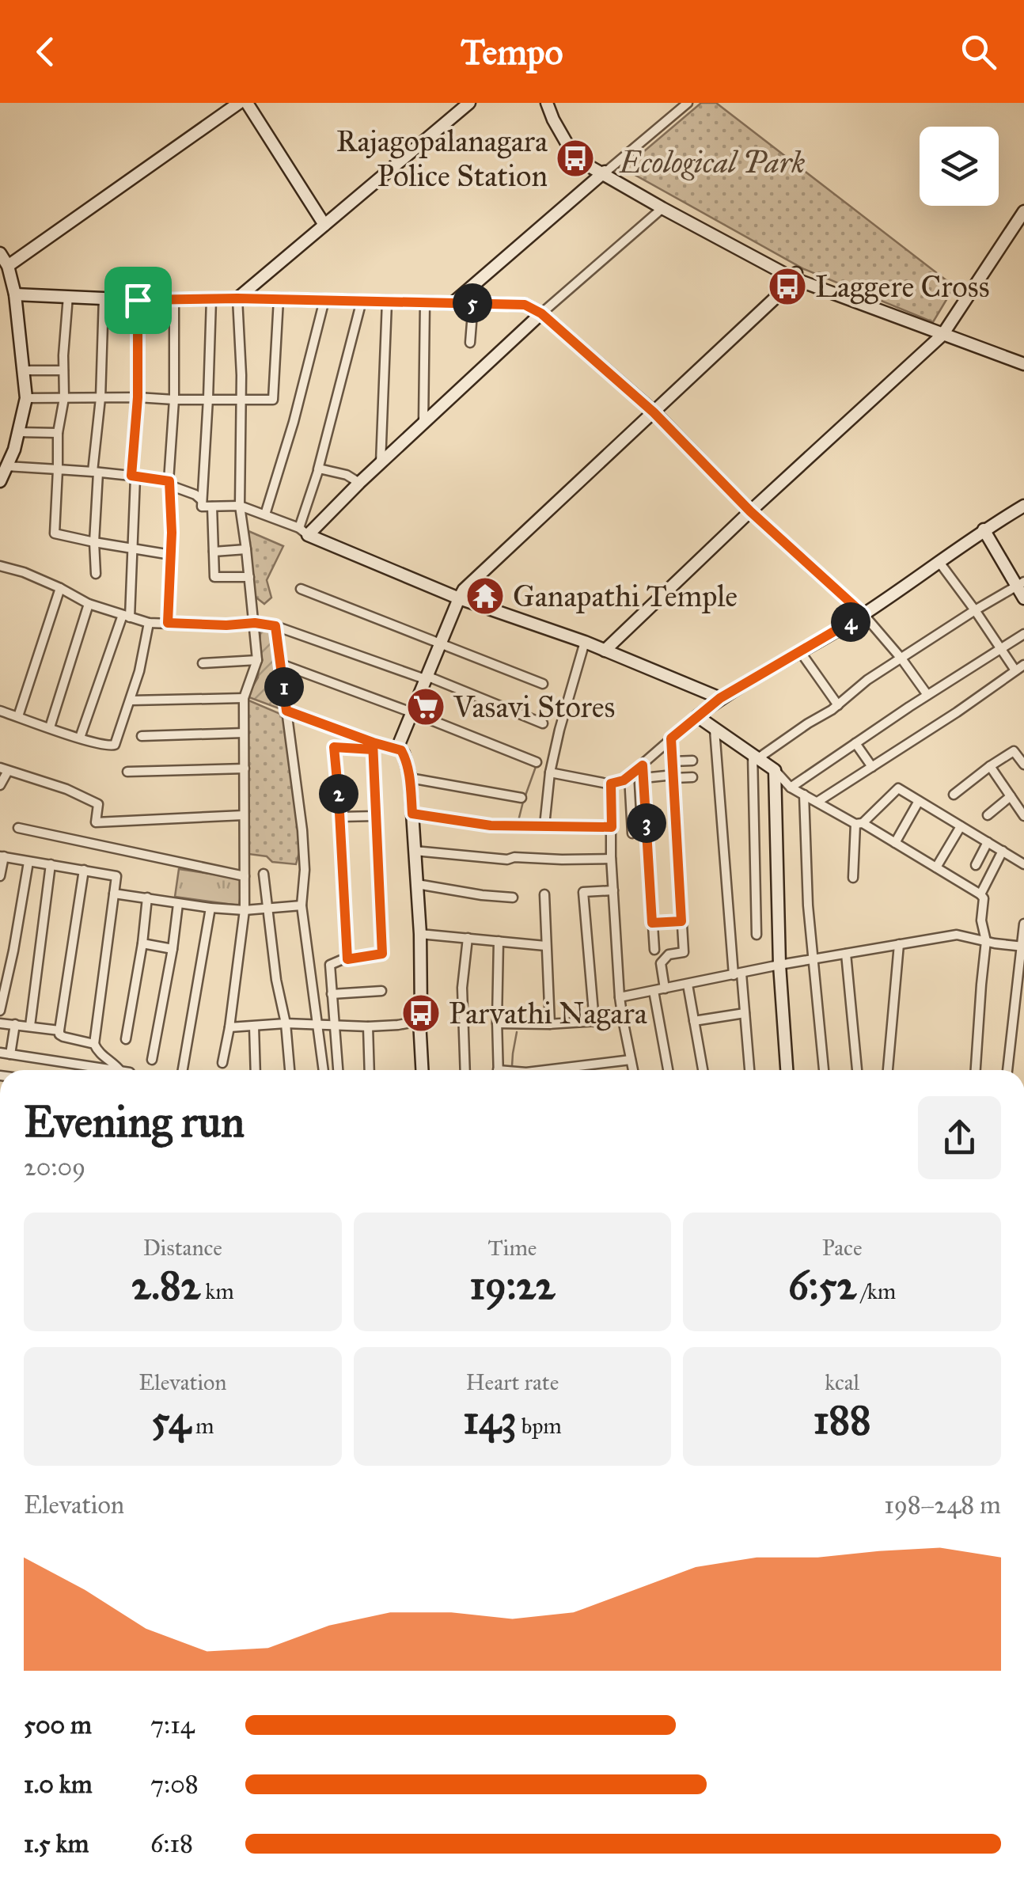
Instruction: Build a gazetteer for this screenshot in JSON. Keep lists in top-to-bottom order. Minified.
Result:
{"parks":["Ecological Park"],"places":{"bus stop":["Rajagopalanagara Police Station","Laggere Cross","Parvathi Nagara"],"temple":["Ganapathi Temple"],"supermarket":["Vasavi Stores"]},"page":{"header":"Tempo","pins":["5","4","1","2","3"],"heading":["Evening run","20:09"],"stats":[["Distance","2.82 km"],["Time","19:22"],["Pace","6:52 /km"],["Elevation","54 m"],["Heart rate","143 bpm"],["kcal","188"]],"chart":["Elevation","198–248 m"],"list":[{"name":"500 m","note":"7:14"},{"name":"1.0 km","note":"7:08"},{"name":"1.5 km","note":"6:18"}]}}
